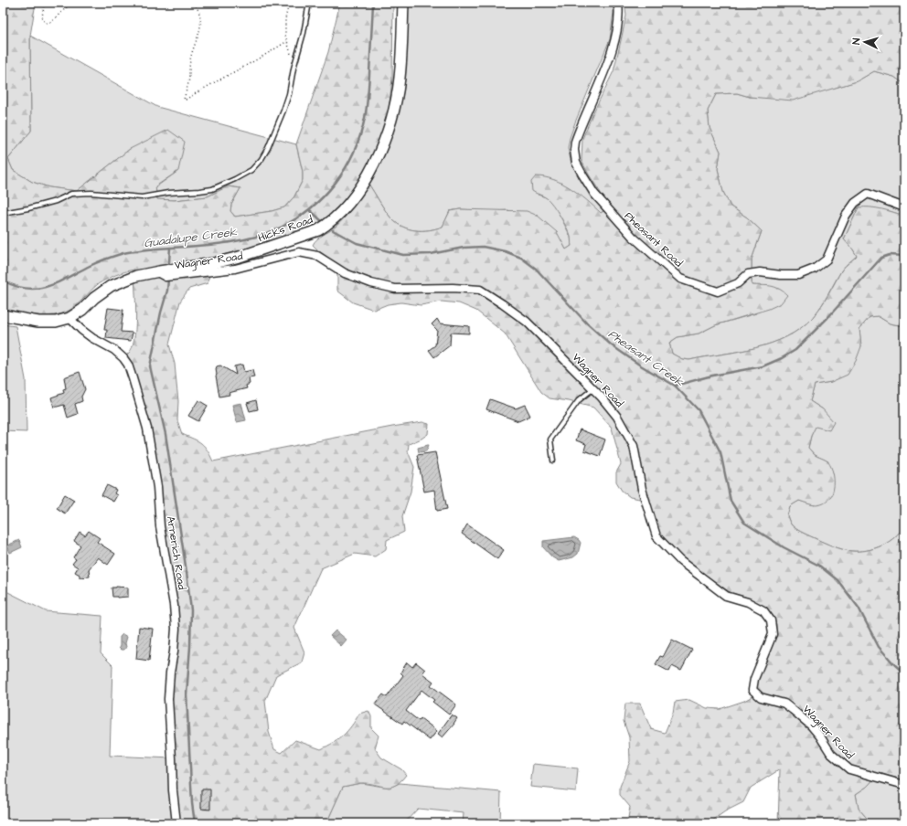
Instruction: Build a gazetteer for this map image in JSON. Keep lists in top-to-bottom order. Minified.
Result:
{"streets":{"street":["Hicks Road","Pheasant Road","Wagner Road","Arnerich Road"]},"crossings":[["Hicks Road","Wagner Road"],["Hicks Road","Arnerich Road"]],"water":["Guadalupe Creek","Pheasant Creek"],"north":"left"}
